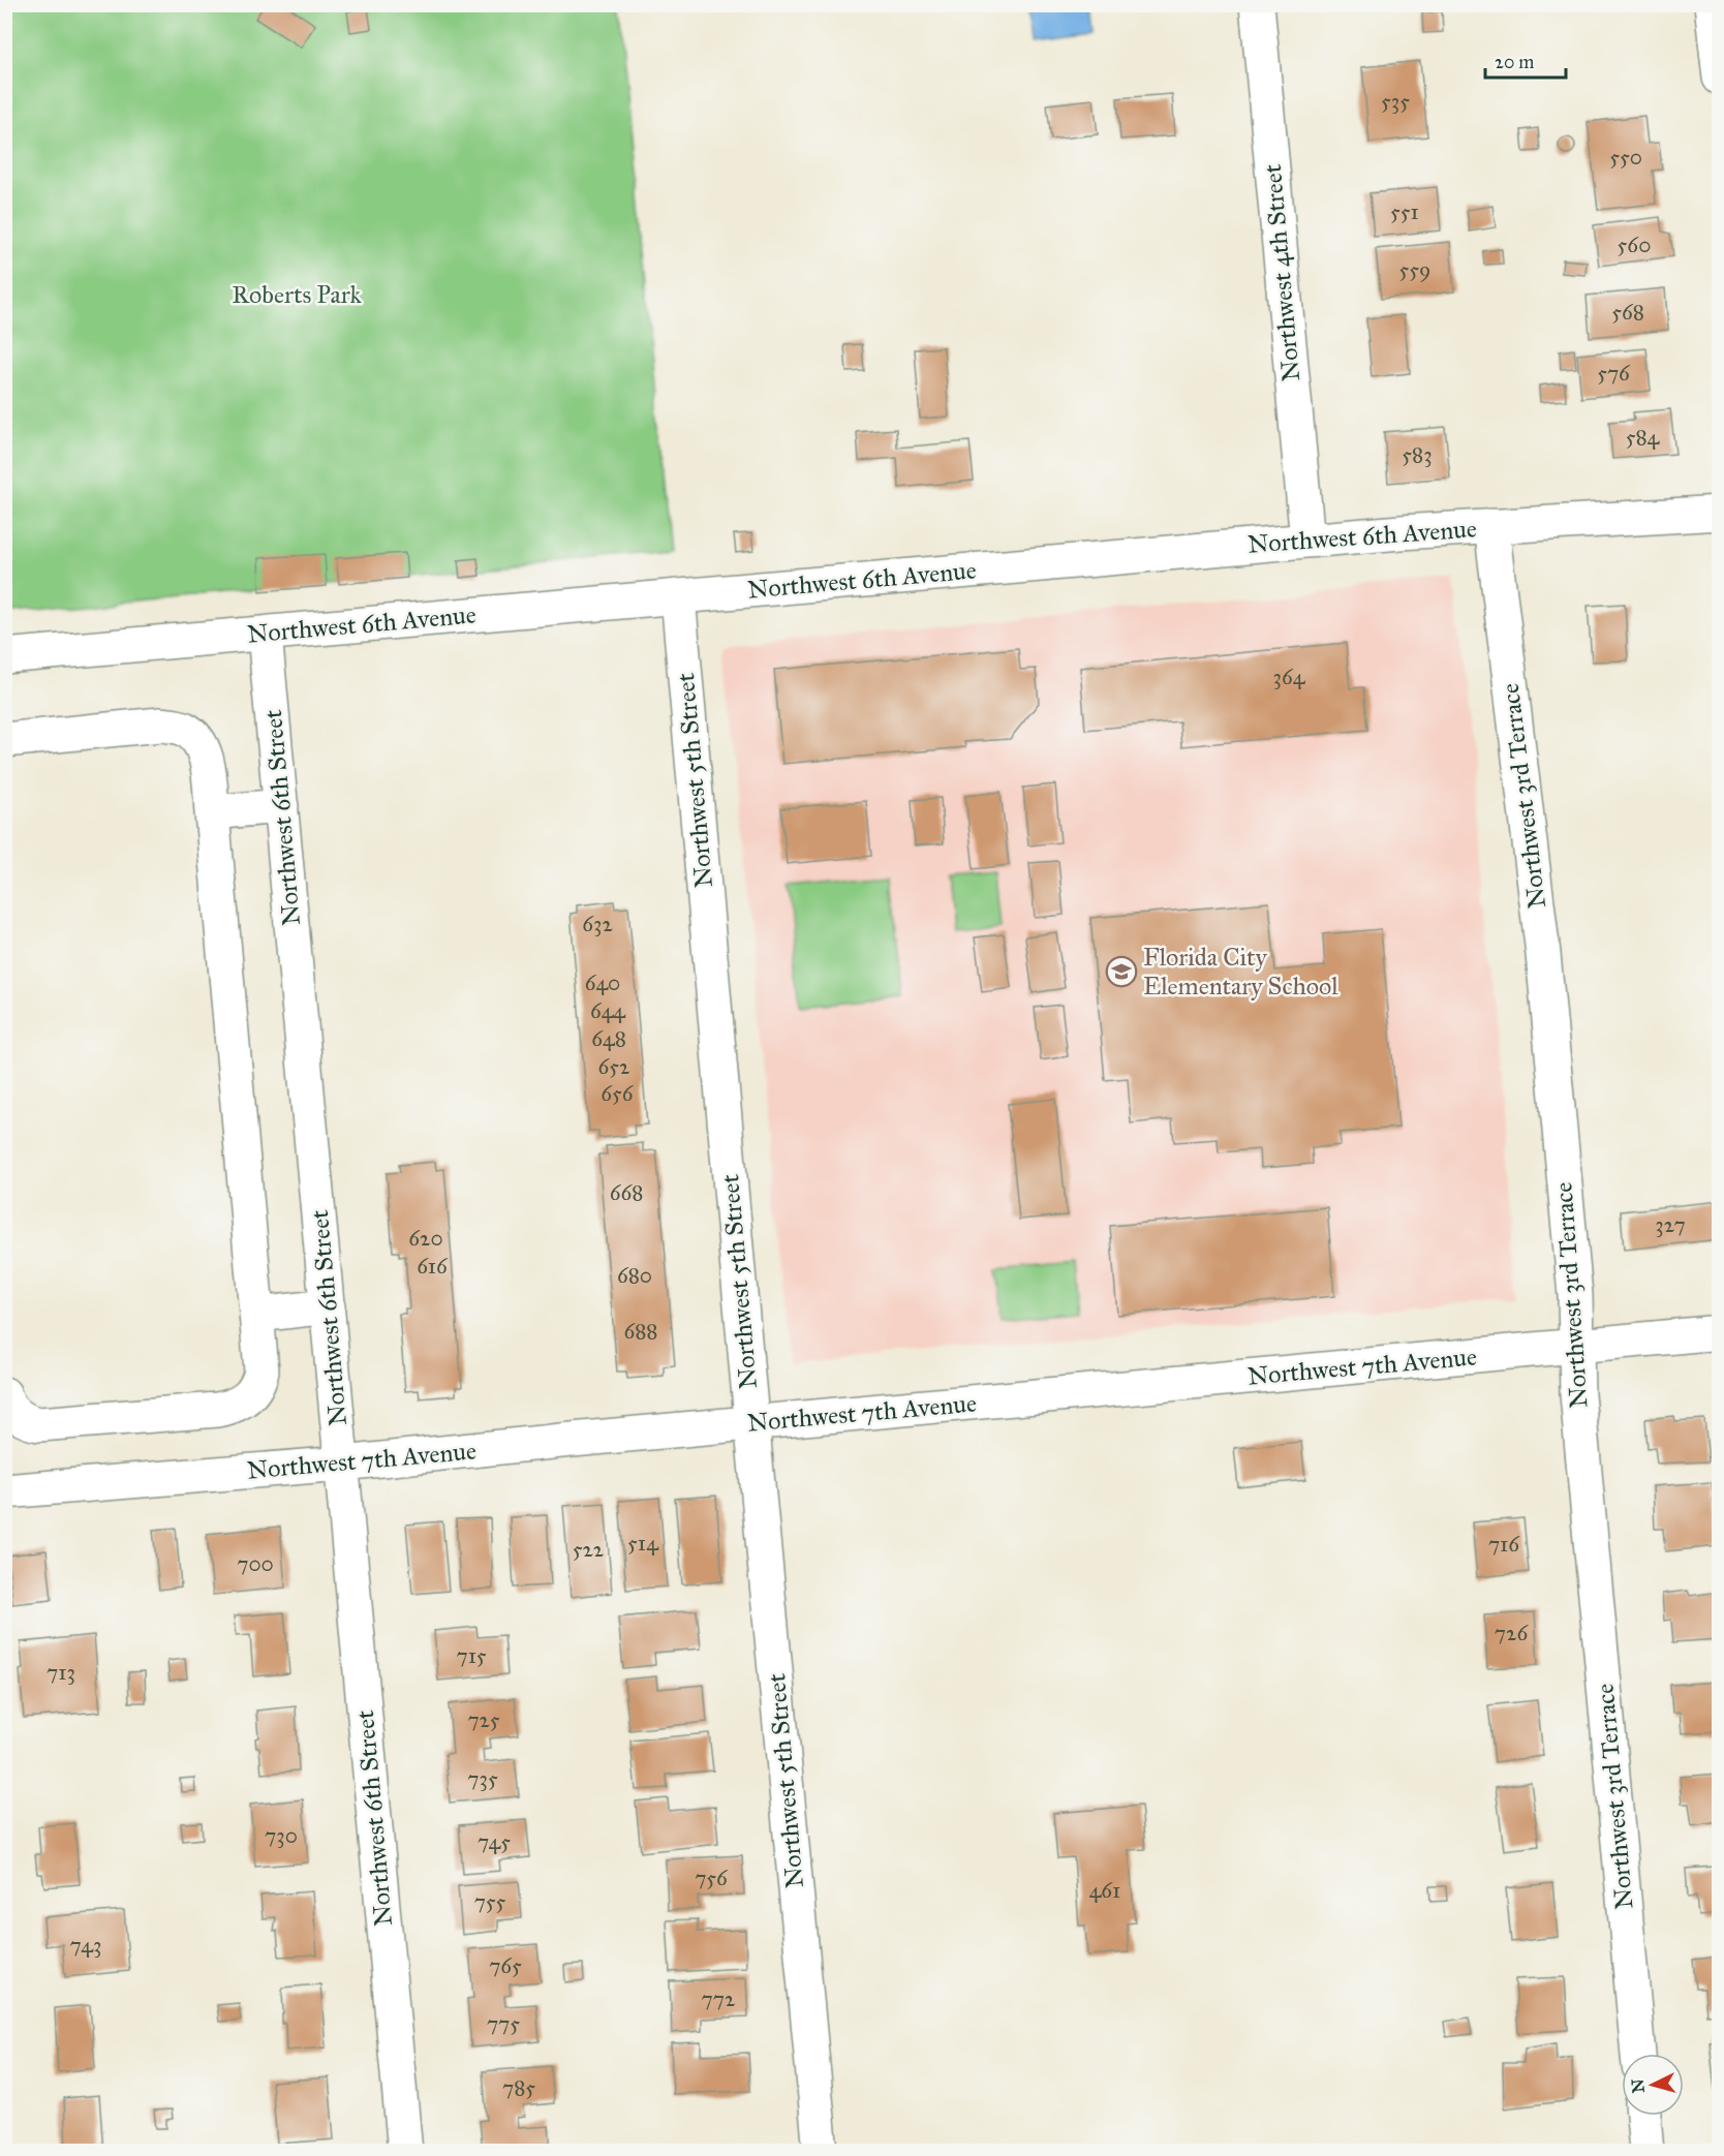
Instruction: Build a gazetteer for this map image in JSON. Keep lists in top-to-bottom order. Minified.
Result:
{"streets":{"street":["Northwest 4th Street","Northwest 6th Avenue","Northwest 5th Street","Northwest 3rd Terrace","Northwest 6th Street","Northwest 7th Avenue"]},"crossings":[["Northwest 4th Street","Northwest 6th Avenue"],["Northwest 6th Avenue","Northwest 5th Street"],["Northwest 6th Avenue","Northwest 3rd Terrace"],["Northwest 6th Avenue","Northwest 6th Street"],["Northwest 5th Street","Northwest 7th Avenue"],["Northwest 3rd Terrace","Northwest 7th Avenue"],["Northwest 6th Street","Northwest 7th Avenue"]],"parks":["Roberts Park"],"places":{"school or university":["Florida City Elementary School"]},"house_numbers":["535","550","551","560","559","568","576","584","583","364","632","640","644","648","652","656","668","327","620","616","680","688","514","716","522","700","726","715","713","725","735","730","745","756","461","755","743","765","772","775","785"],"scale_bar":"20 m","north":"left"}
